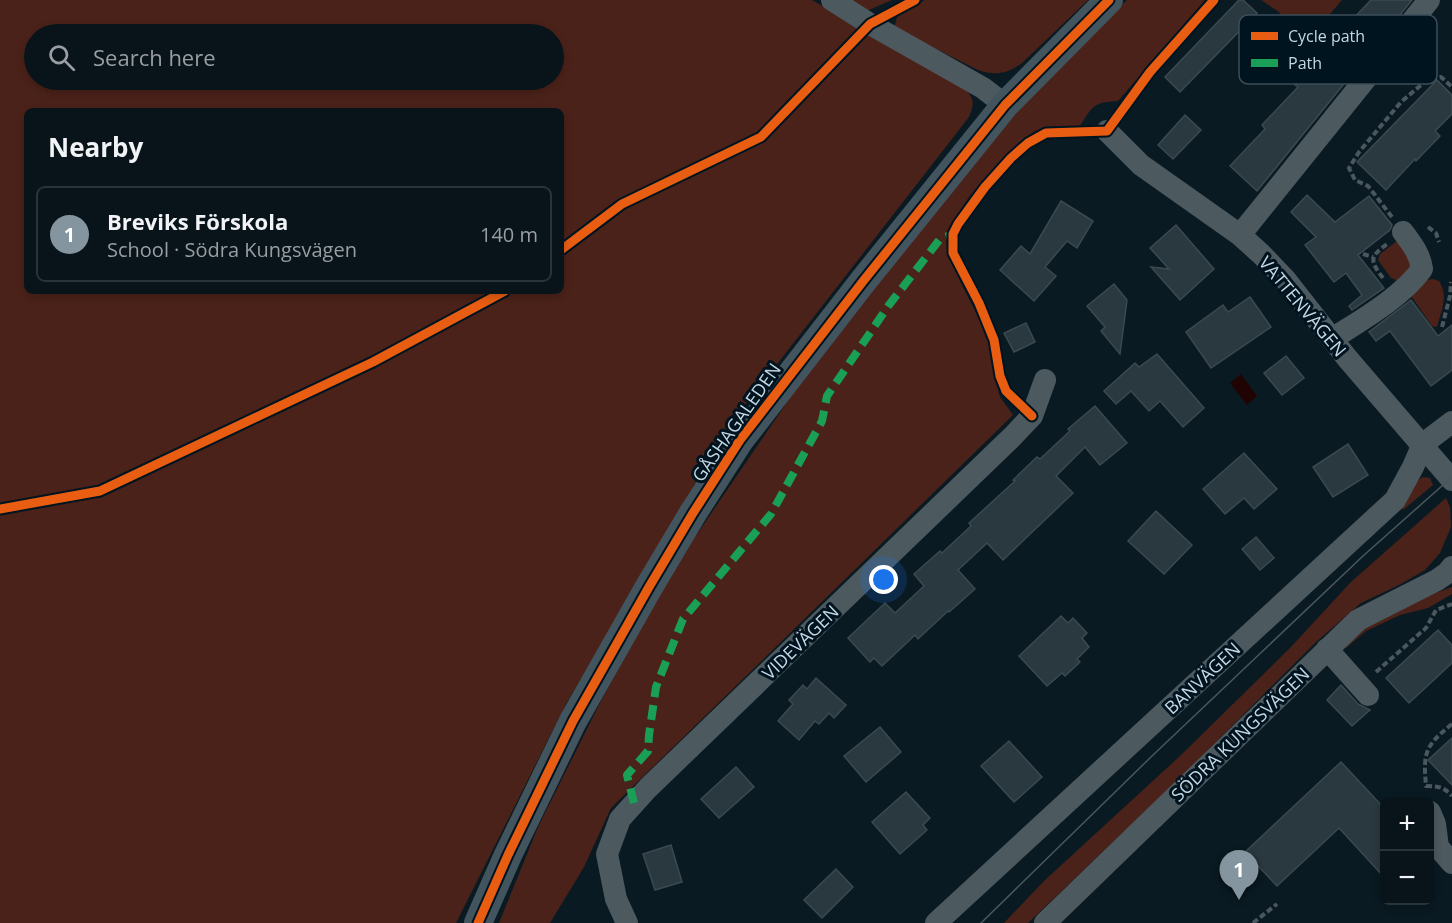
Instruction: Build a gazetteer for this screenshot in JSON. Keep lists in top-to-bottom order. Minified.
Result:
{"streets":{"main road":["GÅSHAGALEDEN"],"street":["VATTENVÄGEN","VIDEVÄGEN","BANVÄGEN","SÖDRA KUNGSVÄGEN"]},"crossings":[["VATTENVÄGEN","BANVÄGEN"]],"legend":["Cycle path","Path"],"page":{"search":"Search here","heading":"Nearby","list":[{"mark":"1","name":"Breviks Förskola","note":"School · Södra Kungsvägen","value":"140 m"}],"map_buttons":["+","−"],"pins":"1"}}
